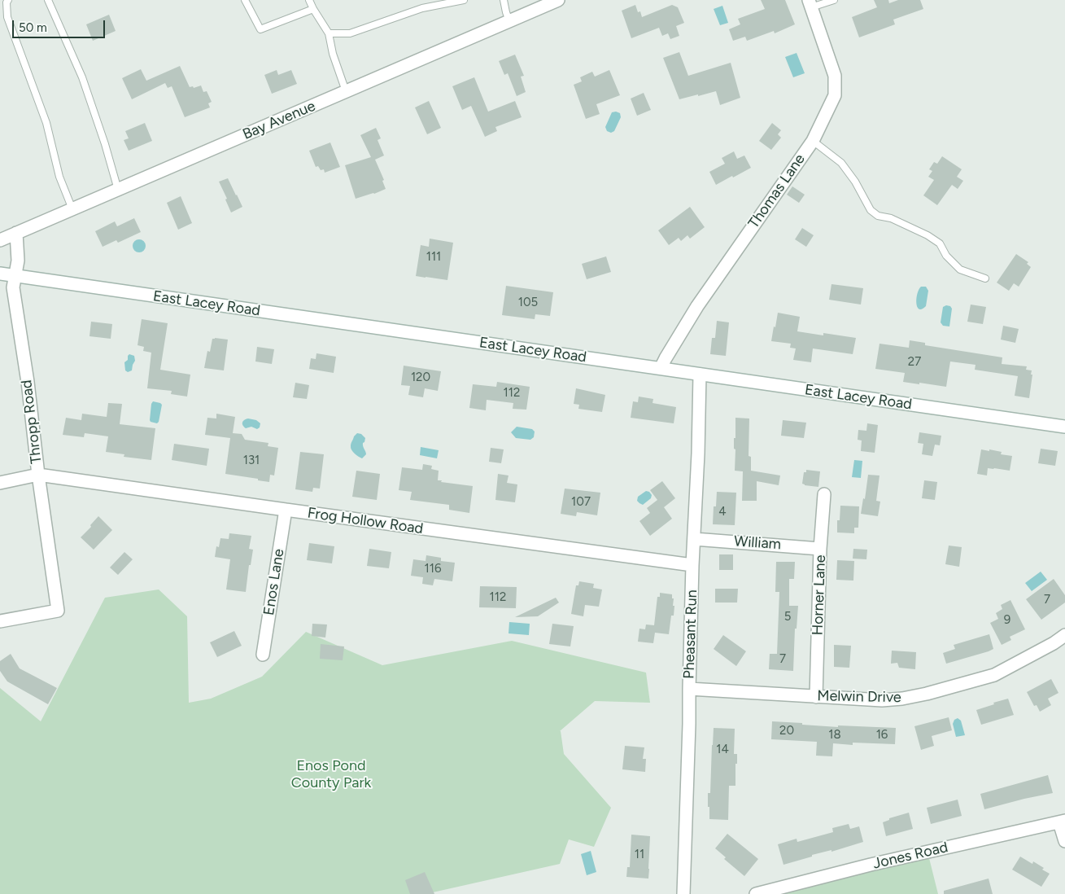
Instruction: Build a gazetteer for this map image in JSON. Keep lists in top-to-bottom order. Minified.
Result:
{"streets":{"street":["Bay Avenue","Thomas Lane","East Lacey Road","Thropp Road","Frog Hollow Road","William","Enos Lane","Horner Lane","Pheasant Run","Melwin Drive","Jones Road"]},"crossings":[["Bay Avenue","Thropp Road"],["Thomas Lane","East Lacey Road"],["East Lacey Road","Thropp Road"],["East Lacey Road","Pheasant Run"],["Thropp Road","Frog Hollow Road"],["Frog Hollow Road","Enos Lane"],["Frog Hollow Road","Pheasant Run"],["William","Horner Lane"],["William","Pheasant Run"],["Horner Lane","Melwin Drive"],["Pheasant Run","Melwin Drive"]],"parks":["Enos Pond County Park"],"house_numbers":["111","105","27","120","112","131","107","4","116","112","7","5","9","7","20","18","16","14","11"],"scale_bar":"50 m"}
